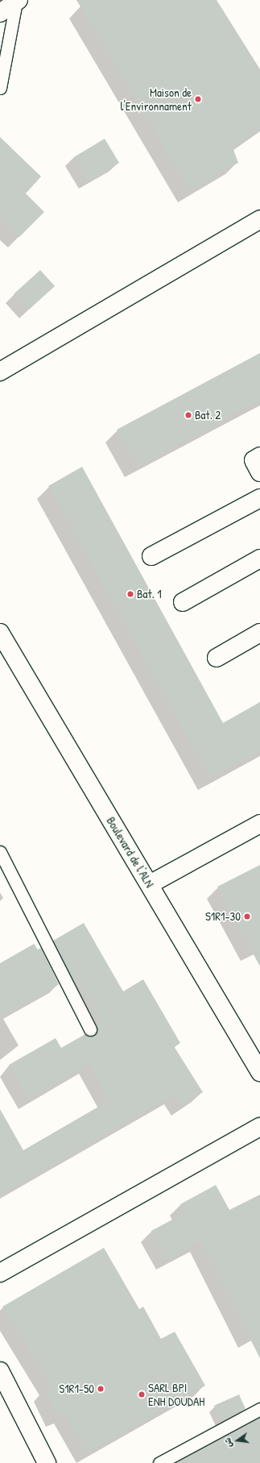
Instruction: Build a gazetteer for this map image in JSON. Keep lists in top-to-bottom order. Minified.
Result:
{"streets":{"street":["Boulevard de l'ALN"]},"places":["Maison de l'Environnament","Bat. 2","Bat. 1","S1R1-30","S1R1-50","SARL BPI ENH DOUDAH"],"north":"left"}
